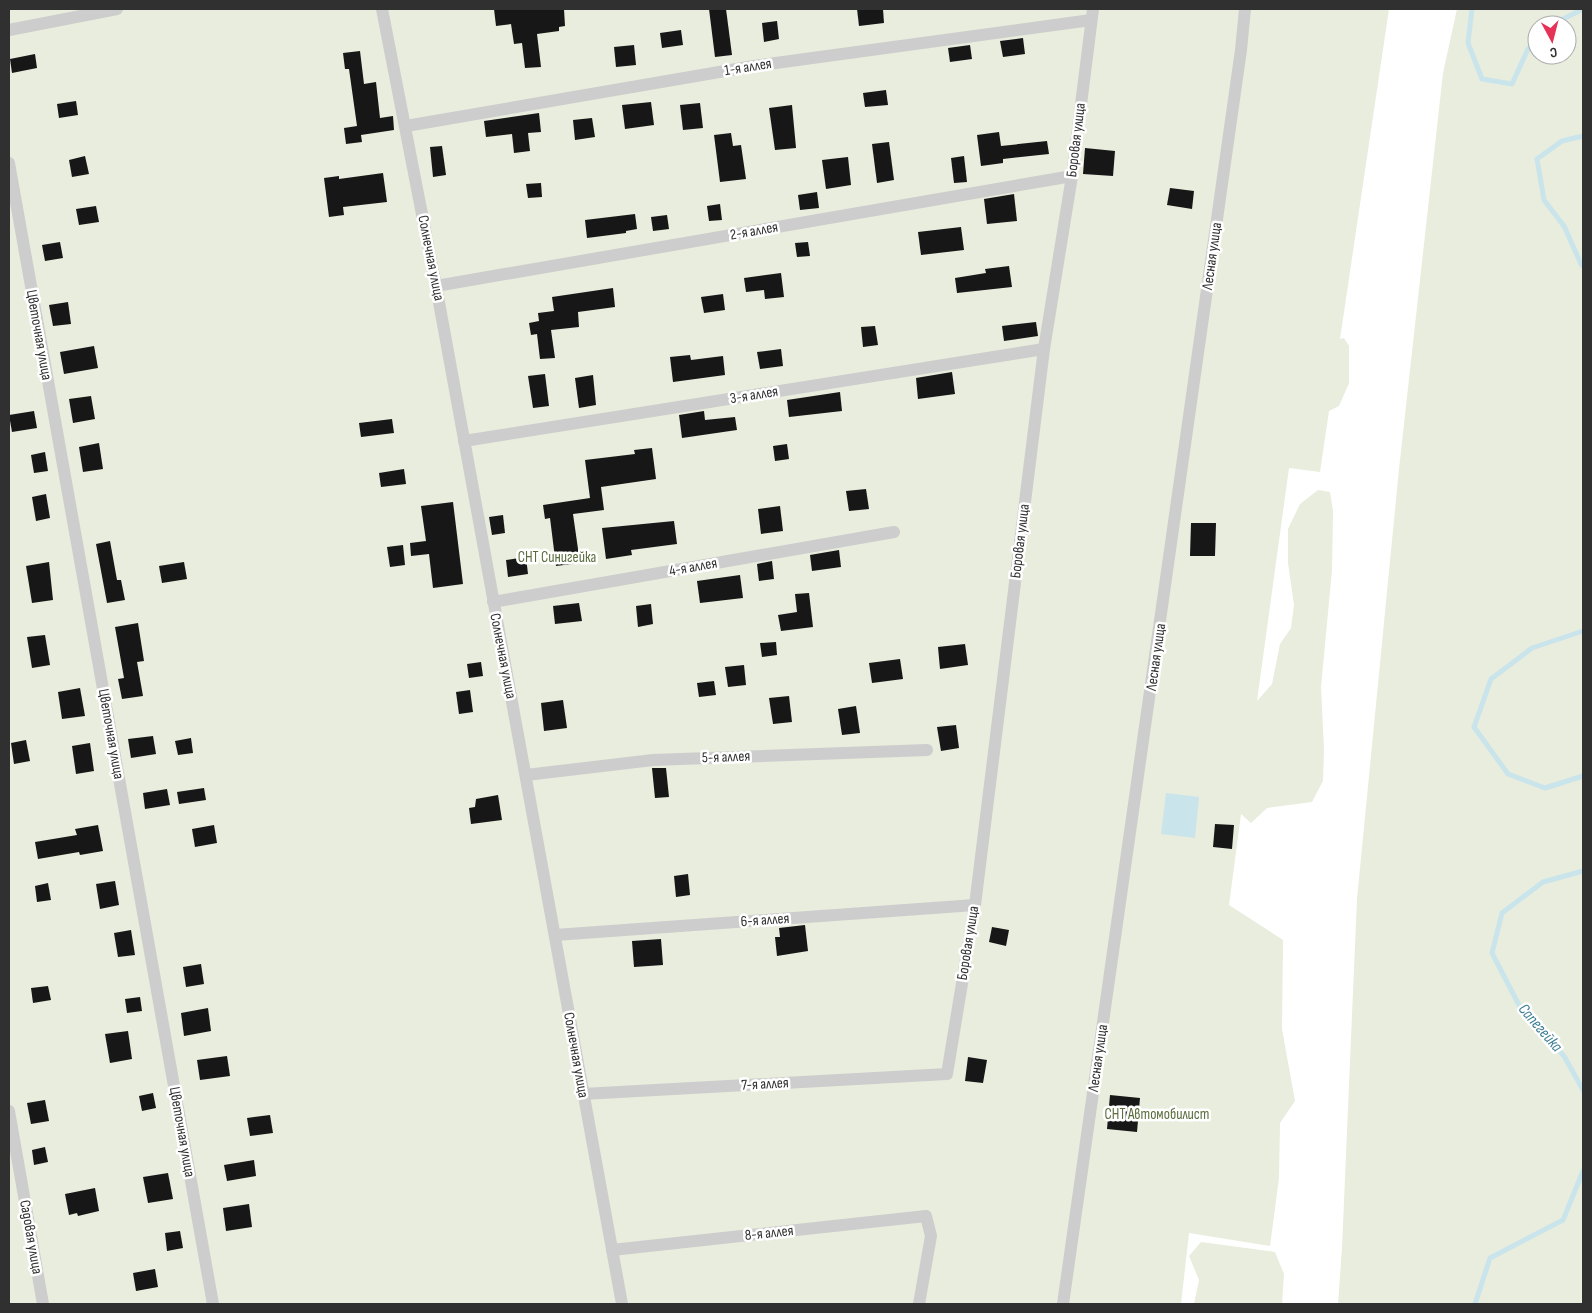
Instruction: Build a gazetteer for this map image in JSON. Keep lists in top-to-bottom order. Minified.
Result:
{"streets":{"street":["1-я аллея","Боровая улица","2-я аллея","Лесная улица","Солнечная улица","Цветочная улица","3-я аллея","4-я аллея","5-я аллея","6-я аллея","7-я аллея","8-я аллея","Садовая улица"]},"crossings":[["1-я аллея","Боровая улица"],["1-я аллея","Солнечная улица"],["Боровая улица","2-я аллея"],["Боровая улица","3-я аллея"],["Боровая улица","6-я аллея"],["Боровая улица","7-я аллея"],["2-я аллея","Солнечная улица"],["Солнечная улица","3-я аллея"],["Солнечная улица","4-я аллея"],["Солнечная улица","5-я аллея"],["Солнечная улица","6-я аллея"],["Солнечная улица","7-я аллея"],["Солнечная улица","8-я аллея"]],"water":["Сапегейка"],"parks":["СНТ Синигейка","СНТ Автомобилист"],"north":"bottom"}
